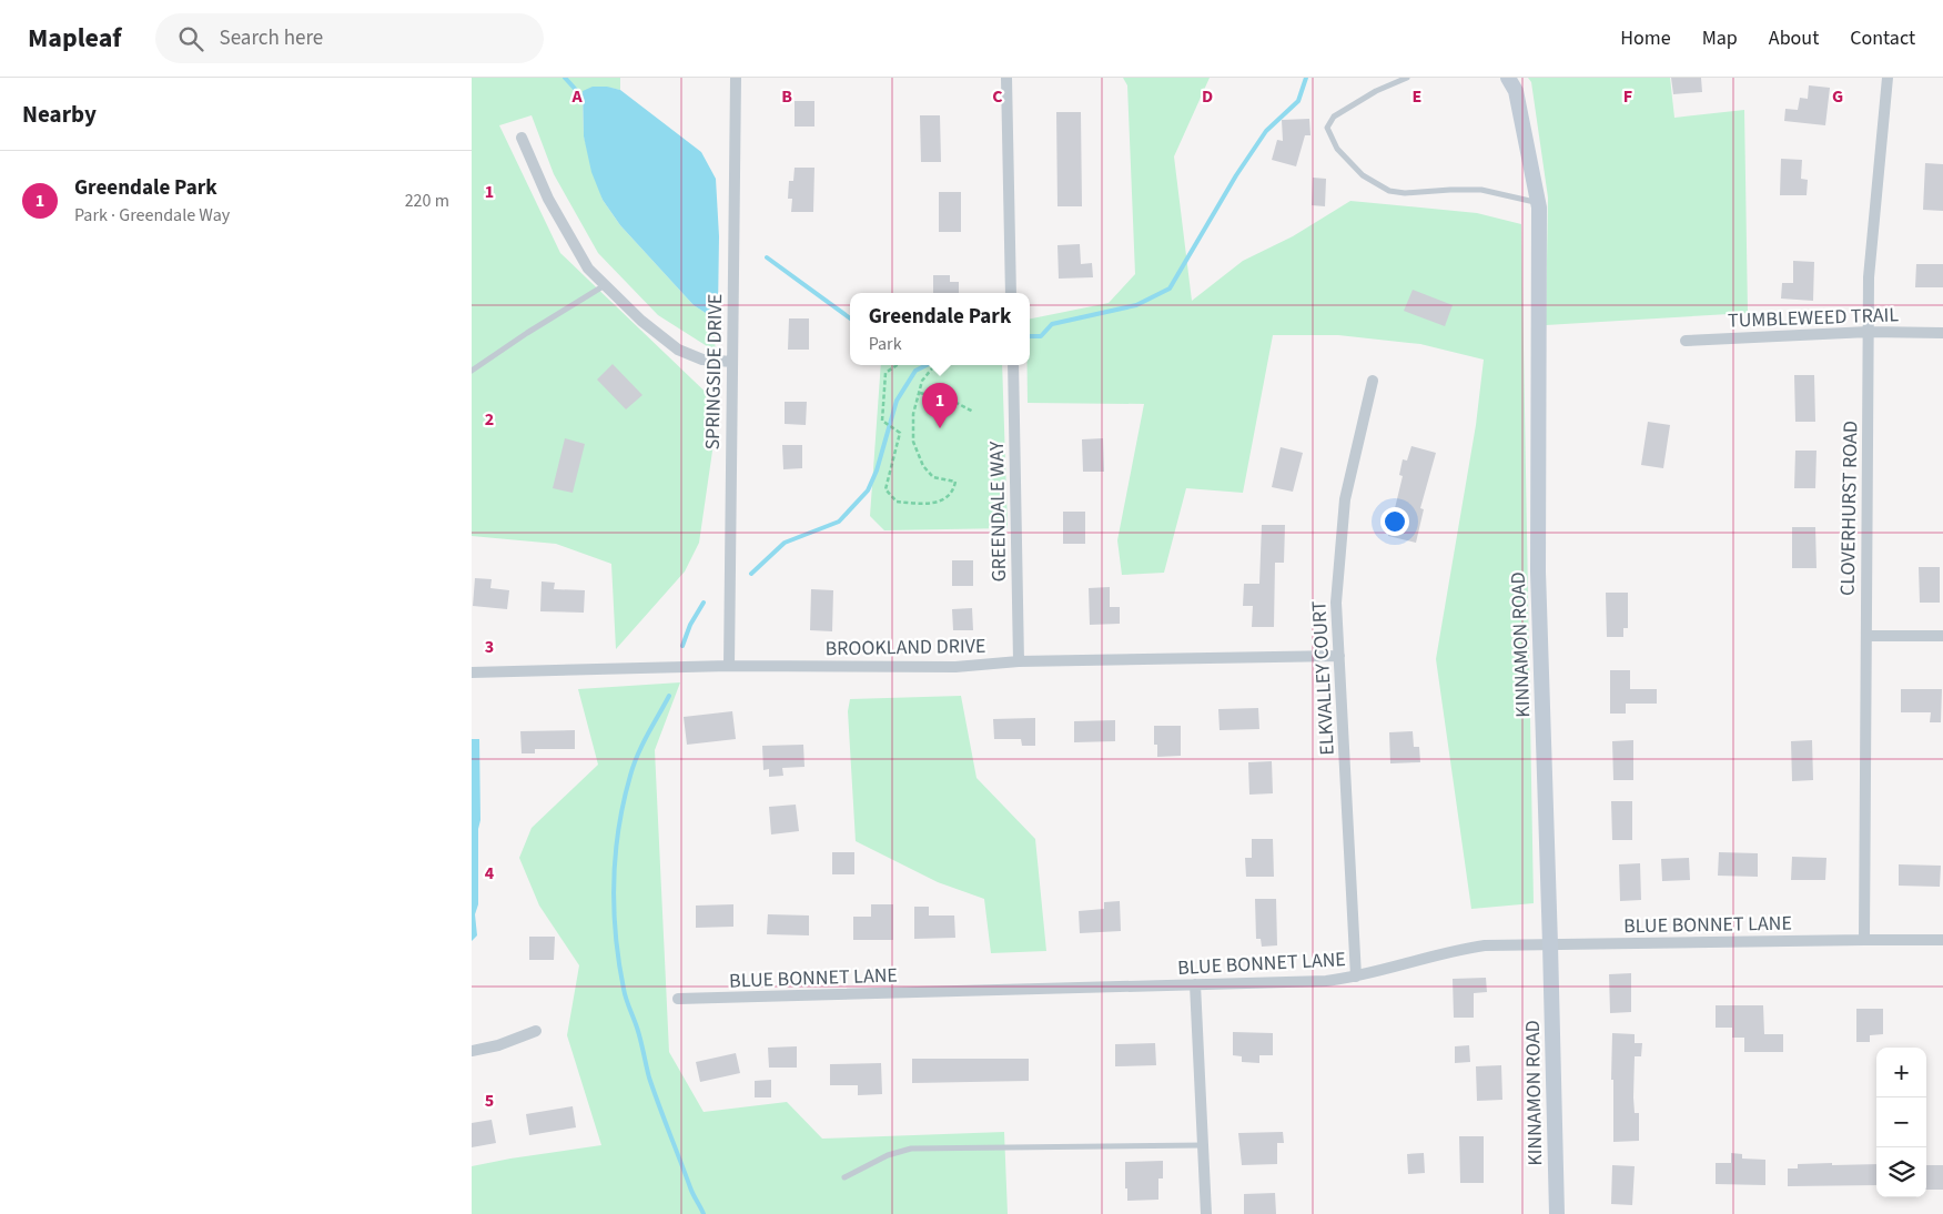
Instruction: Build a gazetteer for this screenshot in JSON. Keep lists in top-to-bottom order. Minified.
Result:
{"streets":{"main road":["KINNAMON ROAD"],"street":["TUMBLEWEED TRAIL","SPRINGSIDE DRIVE","CLOVERHURST ROAD","GREENDALE WAY","BROOKLAND DRIVE","ELKVALLEY COURT","BLUE BONNET LANE"]},"crossings":[["TUMBLEWEED TRAIL","CLOVERHURST ROAD"],["SPRINGSIDE DRIVE","BROOKLAND DRIVE"],["CLOVERHURST ROAD","BLUE BONNET LANE"],["GREENDALE WAY","BROOKLAND DRIVE"],["KINNAMON ROAD","BLUE BONNET LANE"],["BROOKLAND DRIVE","ELKVALLEY COURT"],["ELKVALLEY COURT","BLUE BONNET LANE"]],"page":{"header":"Mapleaf","search":"Search here","nav":["Home","Map","About","Contact"],"heading":"Nearby","list":[{"mark":"1","name":"Greendale Park","note":"Park · Greendale Way","value":"220 m"}],"popup":["Greendale Park","Park"],"pins":"1","map_buttons":["+","−"]},"grid":{"columns":["A","B","C","D","E","F","G"],"rows":["1","2","3","4","5"]}}
